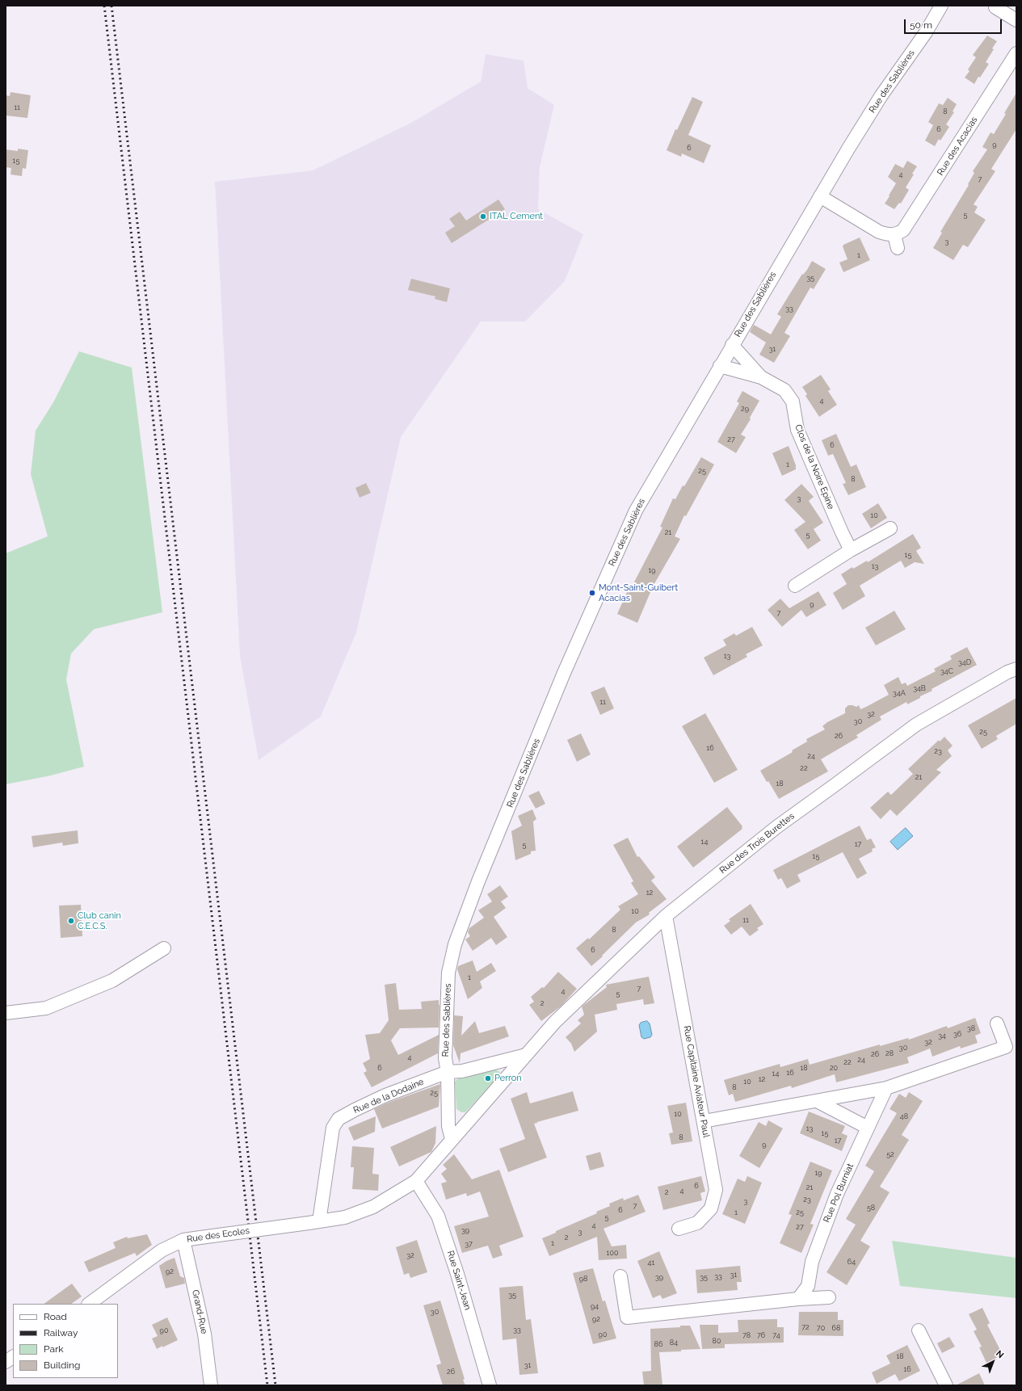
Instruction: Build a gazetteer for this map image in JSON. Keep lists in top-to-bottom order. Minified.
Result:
{"streets":{"street":["Rue des Sablières","Rue des Acacias","Clos de la Noire Epine","Rue des Trois Burettes","Rue Capitaine Aviateur Paul","Rue de la Dodaine","Rue Pol Burniat","Rue des Ecoles","Rue Saint-Jean","Grand-Rue"]},"crossings":[["Rue des Sablières","Clos de la Noire Epine"],["Rue des Sablières","Rue des Trois Burettes"],["Rue des Sablières","Rue de la Dodaine"],["Rue des Sablières","Rue des Ecoles"],["Rue des Trois Burettes","Rue Capitaine Aviateur Paul"],["Rue des Trois Burettes","Rue de la Dodaine"],["Rue des Trois Burettes","Rue des Ecoles"],["Rue de la Dodaine","Rue des Ecoles"],["Rue des Ecoles","Rue Saint-Jean"],["Rue des Ecoles","Grand-Rue"]],"places":["ITAL Cement","Mont-Saint-Guibert Acacias","Club canin C.E.C.S.","Perron"],"house_numbers":["11","8","6","9","6","15","4","7","5","3","1","35","33","31","4","29","27","6","1","25","8","3","10","21","5","15","13","19","9","7","13","34D","34C","34B","34A","11","32","30","25","26","16","23","24","22","21","18","14","17","5","15","12","10","11","8","6","1","7","4","5","2","38","36","34","32","30","28","26","4","24","22","6","18","20","16","14","12","10","8","25","10","48","13","15","8","17","9","52","19","6","21","4","2","23","3","7","58","6","1","25","5","4","27","39","3","2","1","37","100","32","64","41","92","31","33","39","35","98","35","94","30","92","72","70","68","33","90","90","78","76","74","80","84","86","18","31","16","26"],"legend":["Road","Railway","Park","Building"],"scale_bar":"50 m","north":"top right"}
